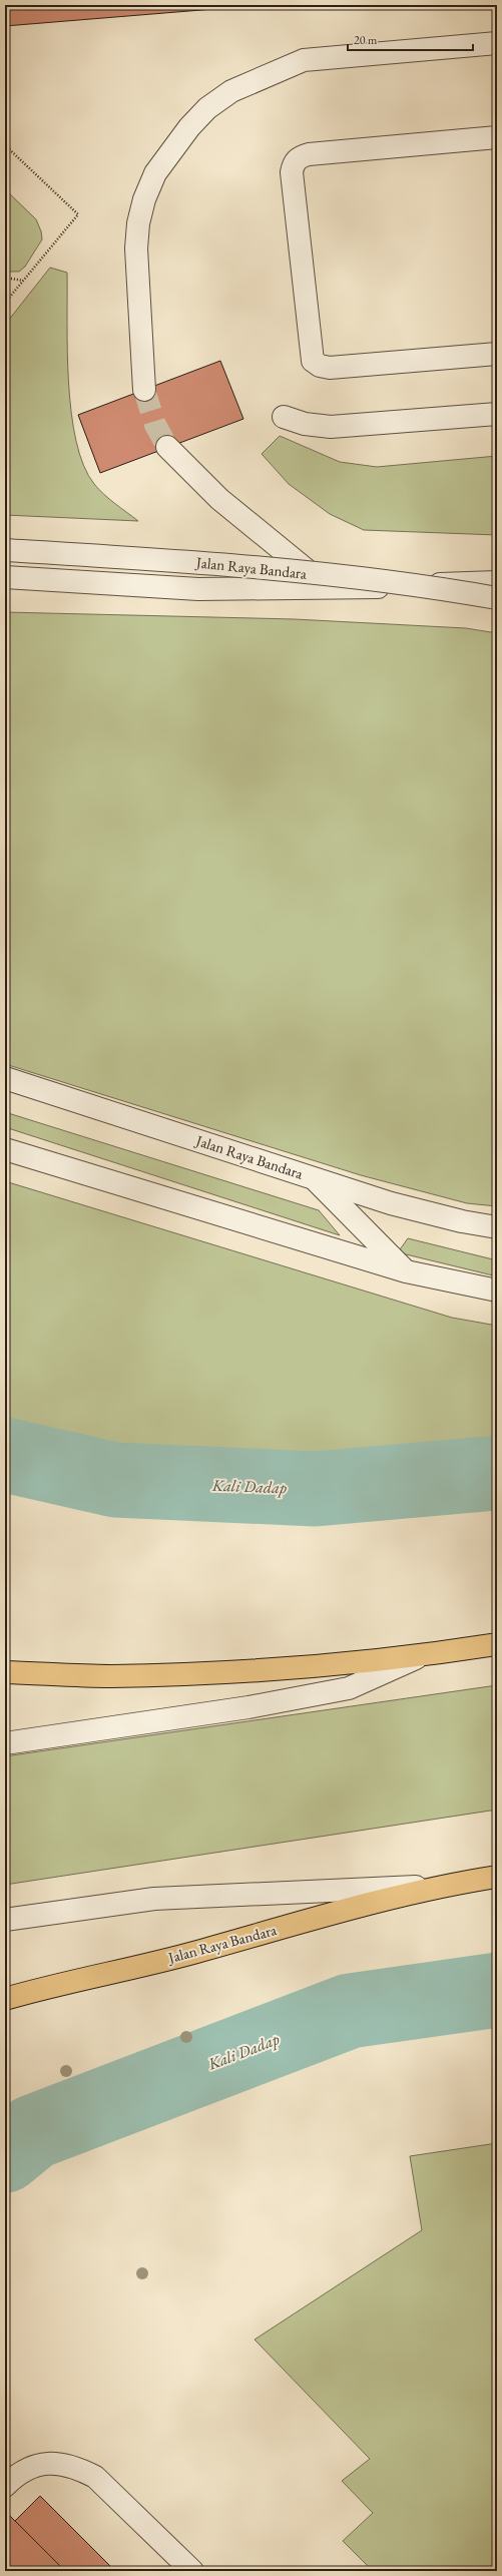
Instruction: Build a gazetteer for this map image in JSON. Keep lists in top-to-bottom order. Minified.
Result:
{"streets":{"main road":["Jalan Raya Bandara"]},"water":["Kali Dadap"],"scale_bar":"20 m"}
